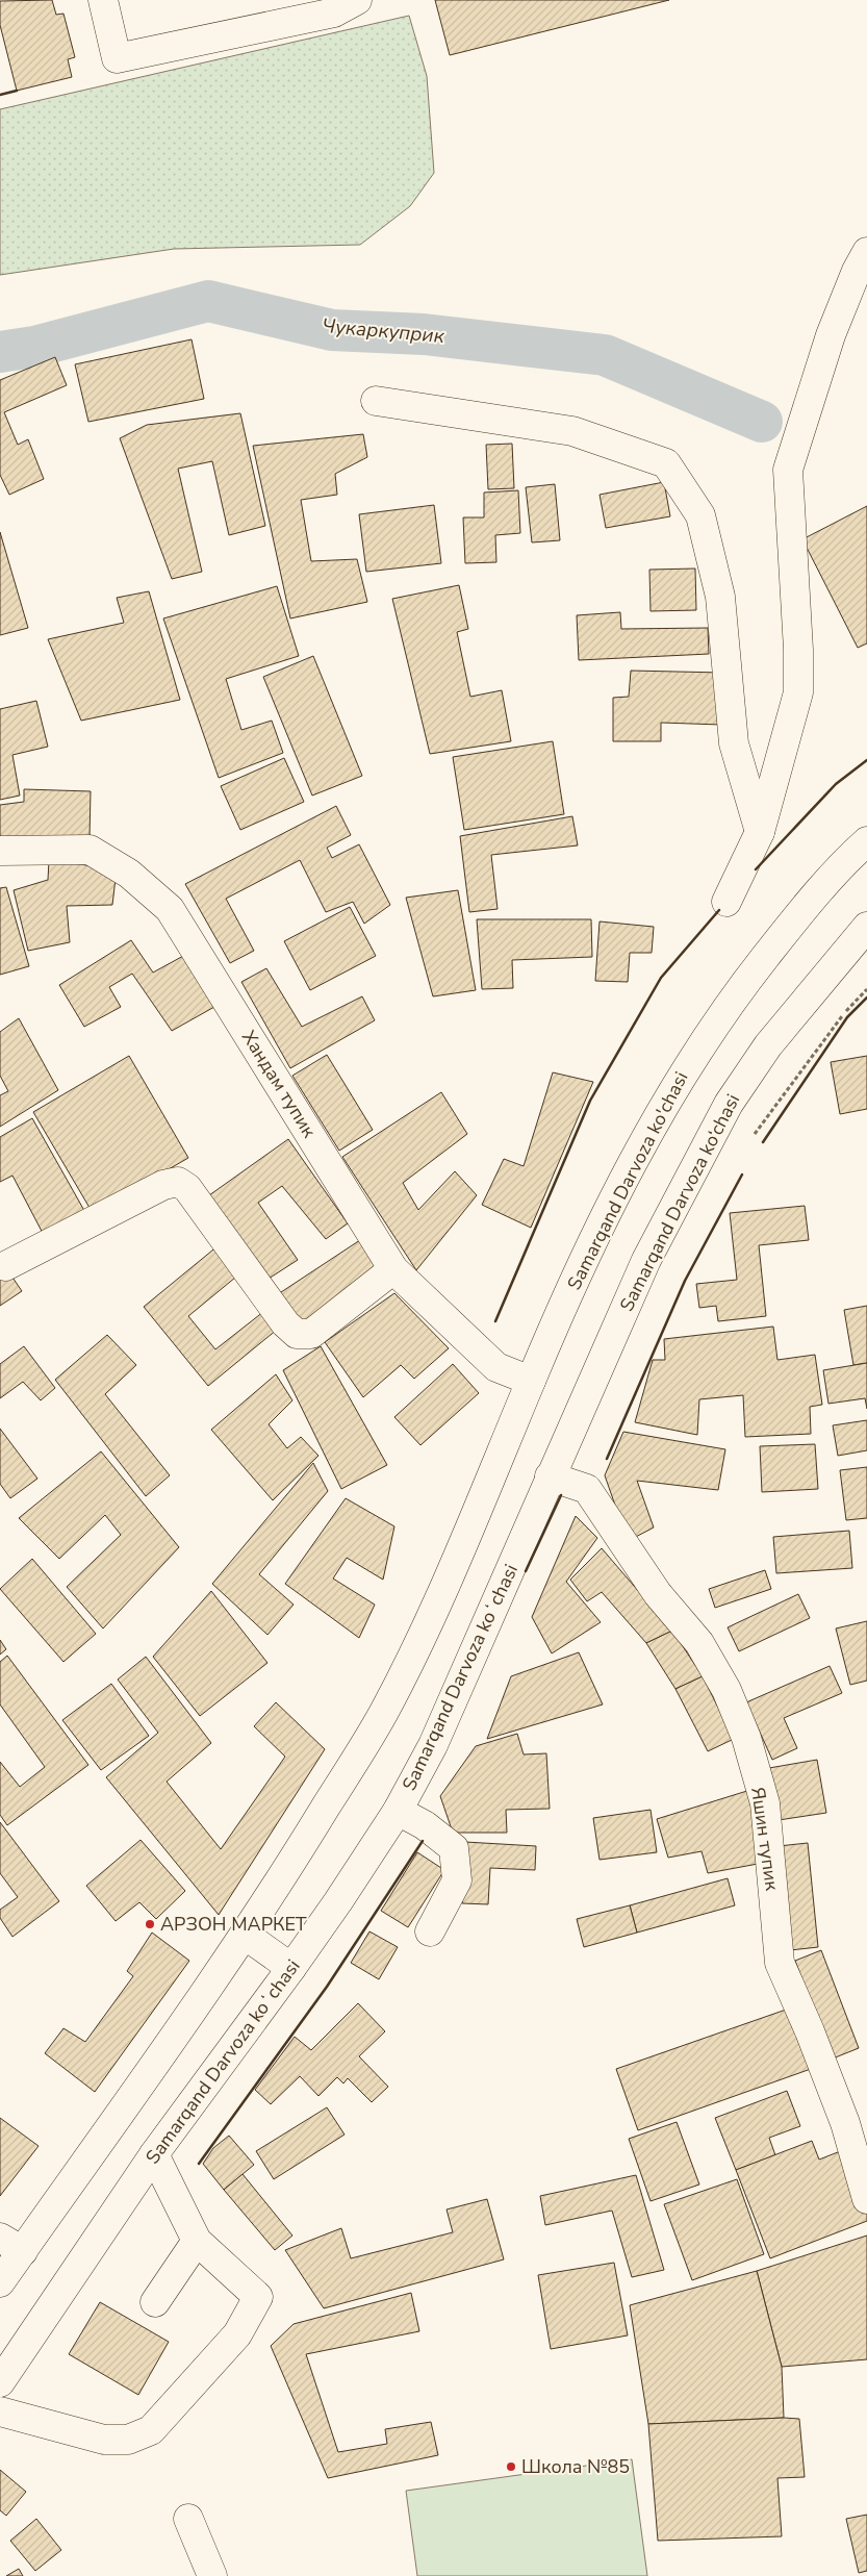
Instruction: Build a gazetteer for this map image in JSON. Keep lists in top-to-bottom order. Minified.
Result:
{"streets":{"main road":["Хандам тупик","Samarqand Darvoza ko'chasi","Samarqand Darvoza ko‘chasi","Samarqand Darvoza koʻchasi","Яшин тупик"]},"crossings":[["Хандам тупик","Samarqand Darvoza ko'chasi"],["Samarqand Darvoza ko‘chasi","Samarqand Darvoza koʻchasi"],["Samarqand Darvoza ko‘chasi","Яшин тупик"],["Samarqand Darvoza koʻchasi","Яшин тупик"]],"water":["Чукаркуприк"],"places":["АРЗОН МАРКЕТ","Школа №85"]}
